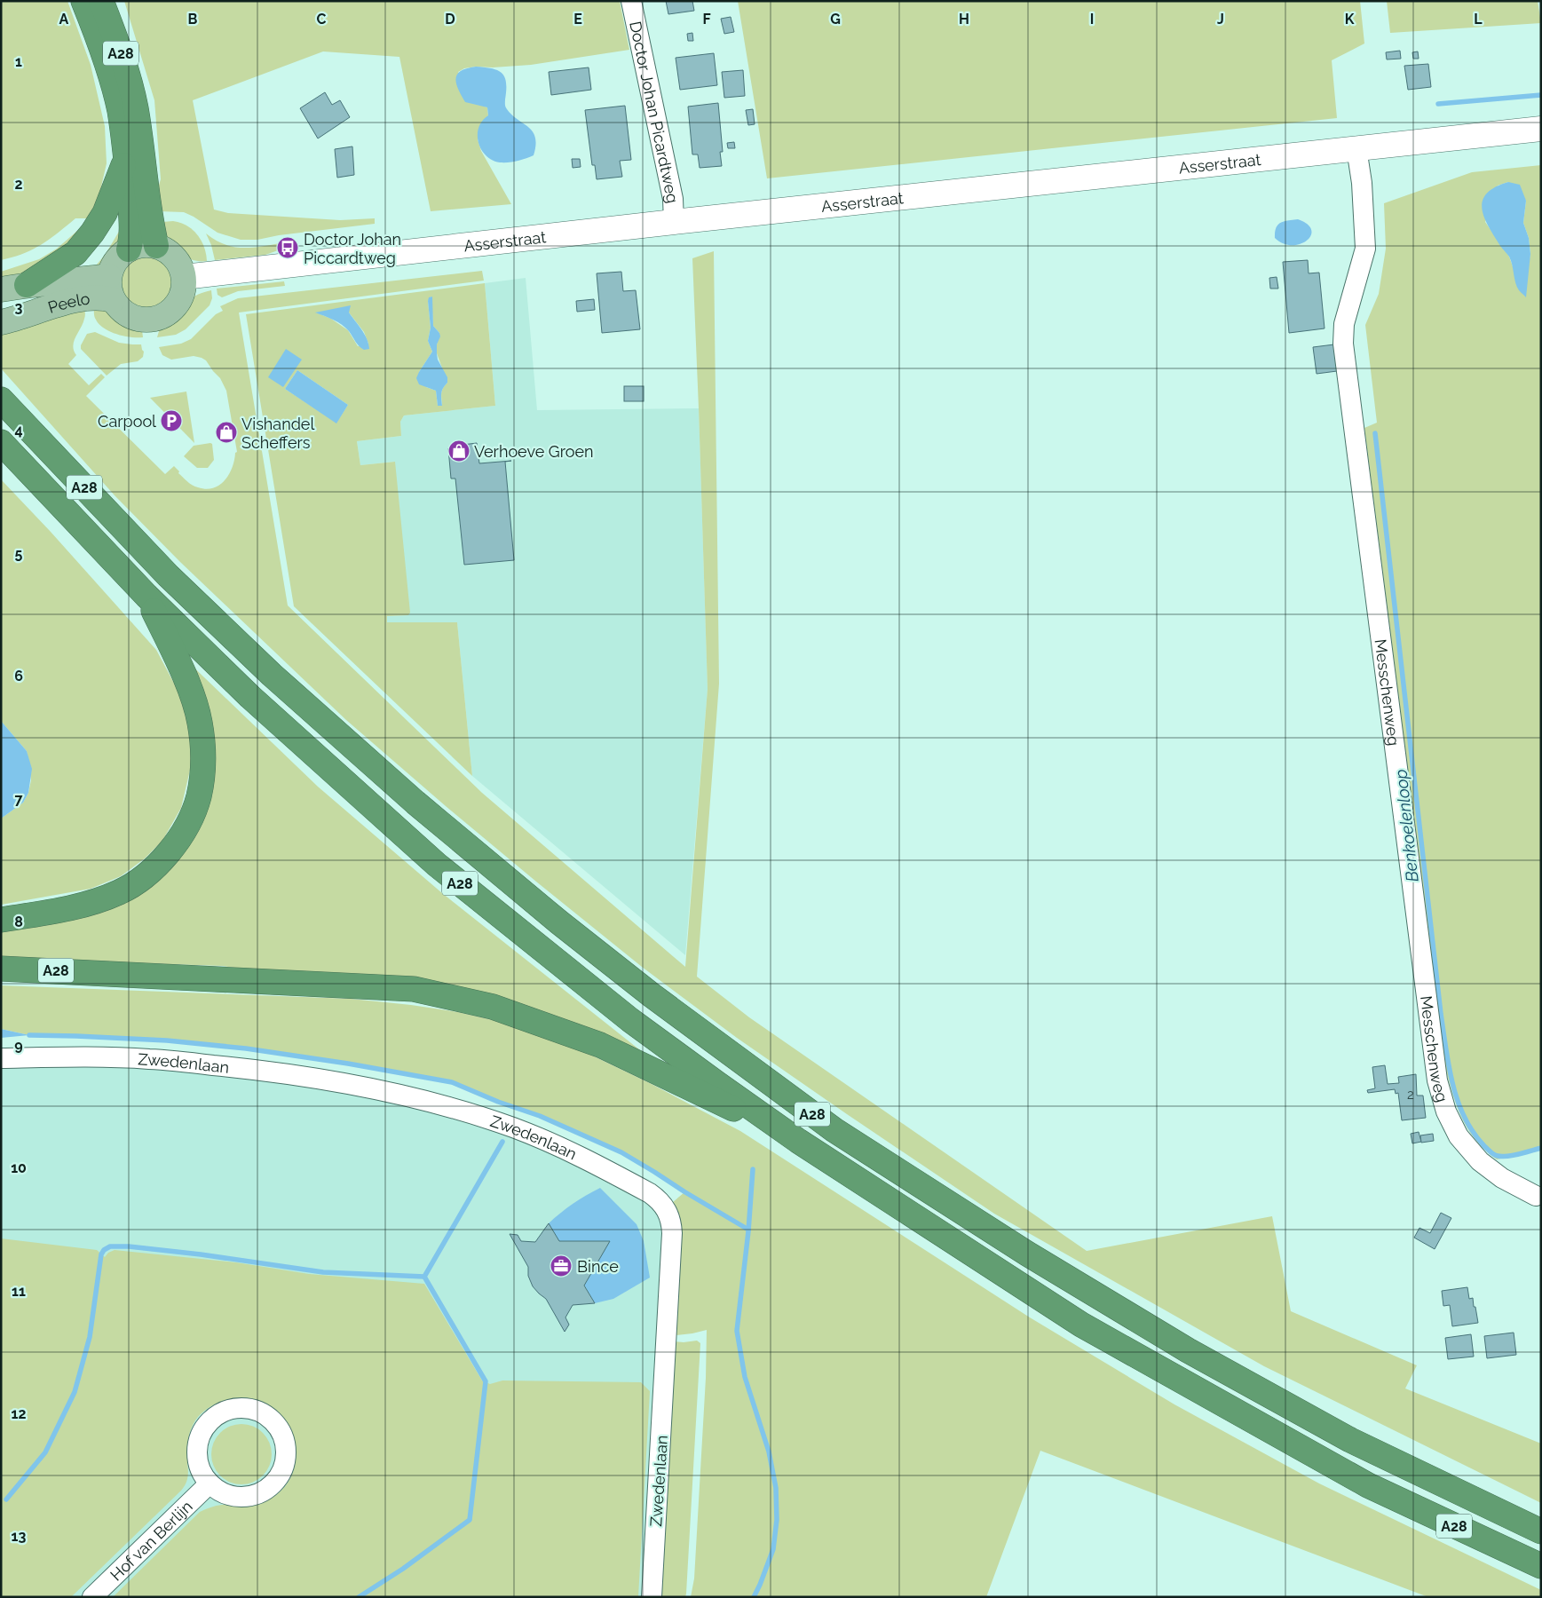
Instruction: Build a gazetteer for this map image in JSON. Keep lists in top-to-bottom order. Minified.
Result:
{"streets":{"highway":["A28"],"main road":["Asserstraat","Peelo"],"street":["Doctor Johan Picardtweg","Messchenweg","Zwedenlaan","Hof van Berlijn"]},"crossings":[["A28","Asserstraat"],["A28","Peelo"],["Doctor Johan Picardtweg","Asserstraat"],["Asserstraat","Peelo"],["Asserstraat","Messchenweg"]],"water":["Benkoelenloop"],"places":{"bus stop":["Doctor Johan Piccardtweg"],"parking":["Carpool"],"shop":["Vishandel Scheffers","Verhoeve Groen"],"office":["Bince"]},"house_numbers":["2"],"grid":{"columns":["A","B","C","D","E","F","G","H","I","J","K","L"],"rows":["1","2","3","4","5","6","7","8","9","10","11","12","13"]}}
